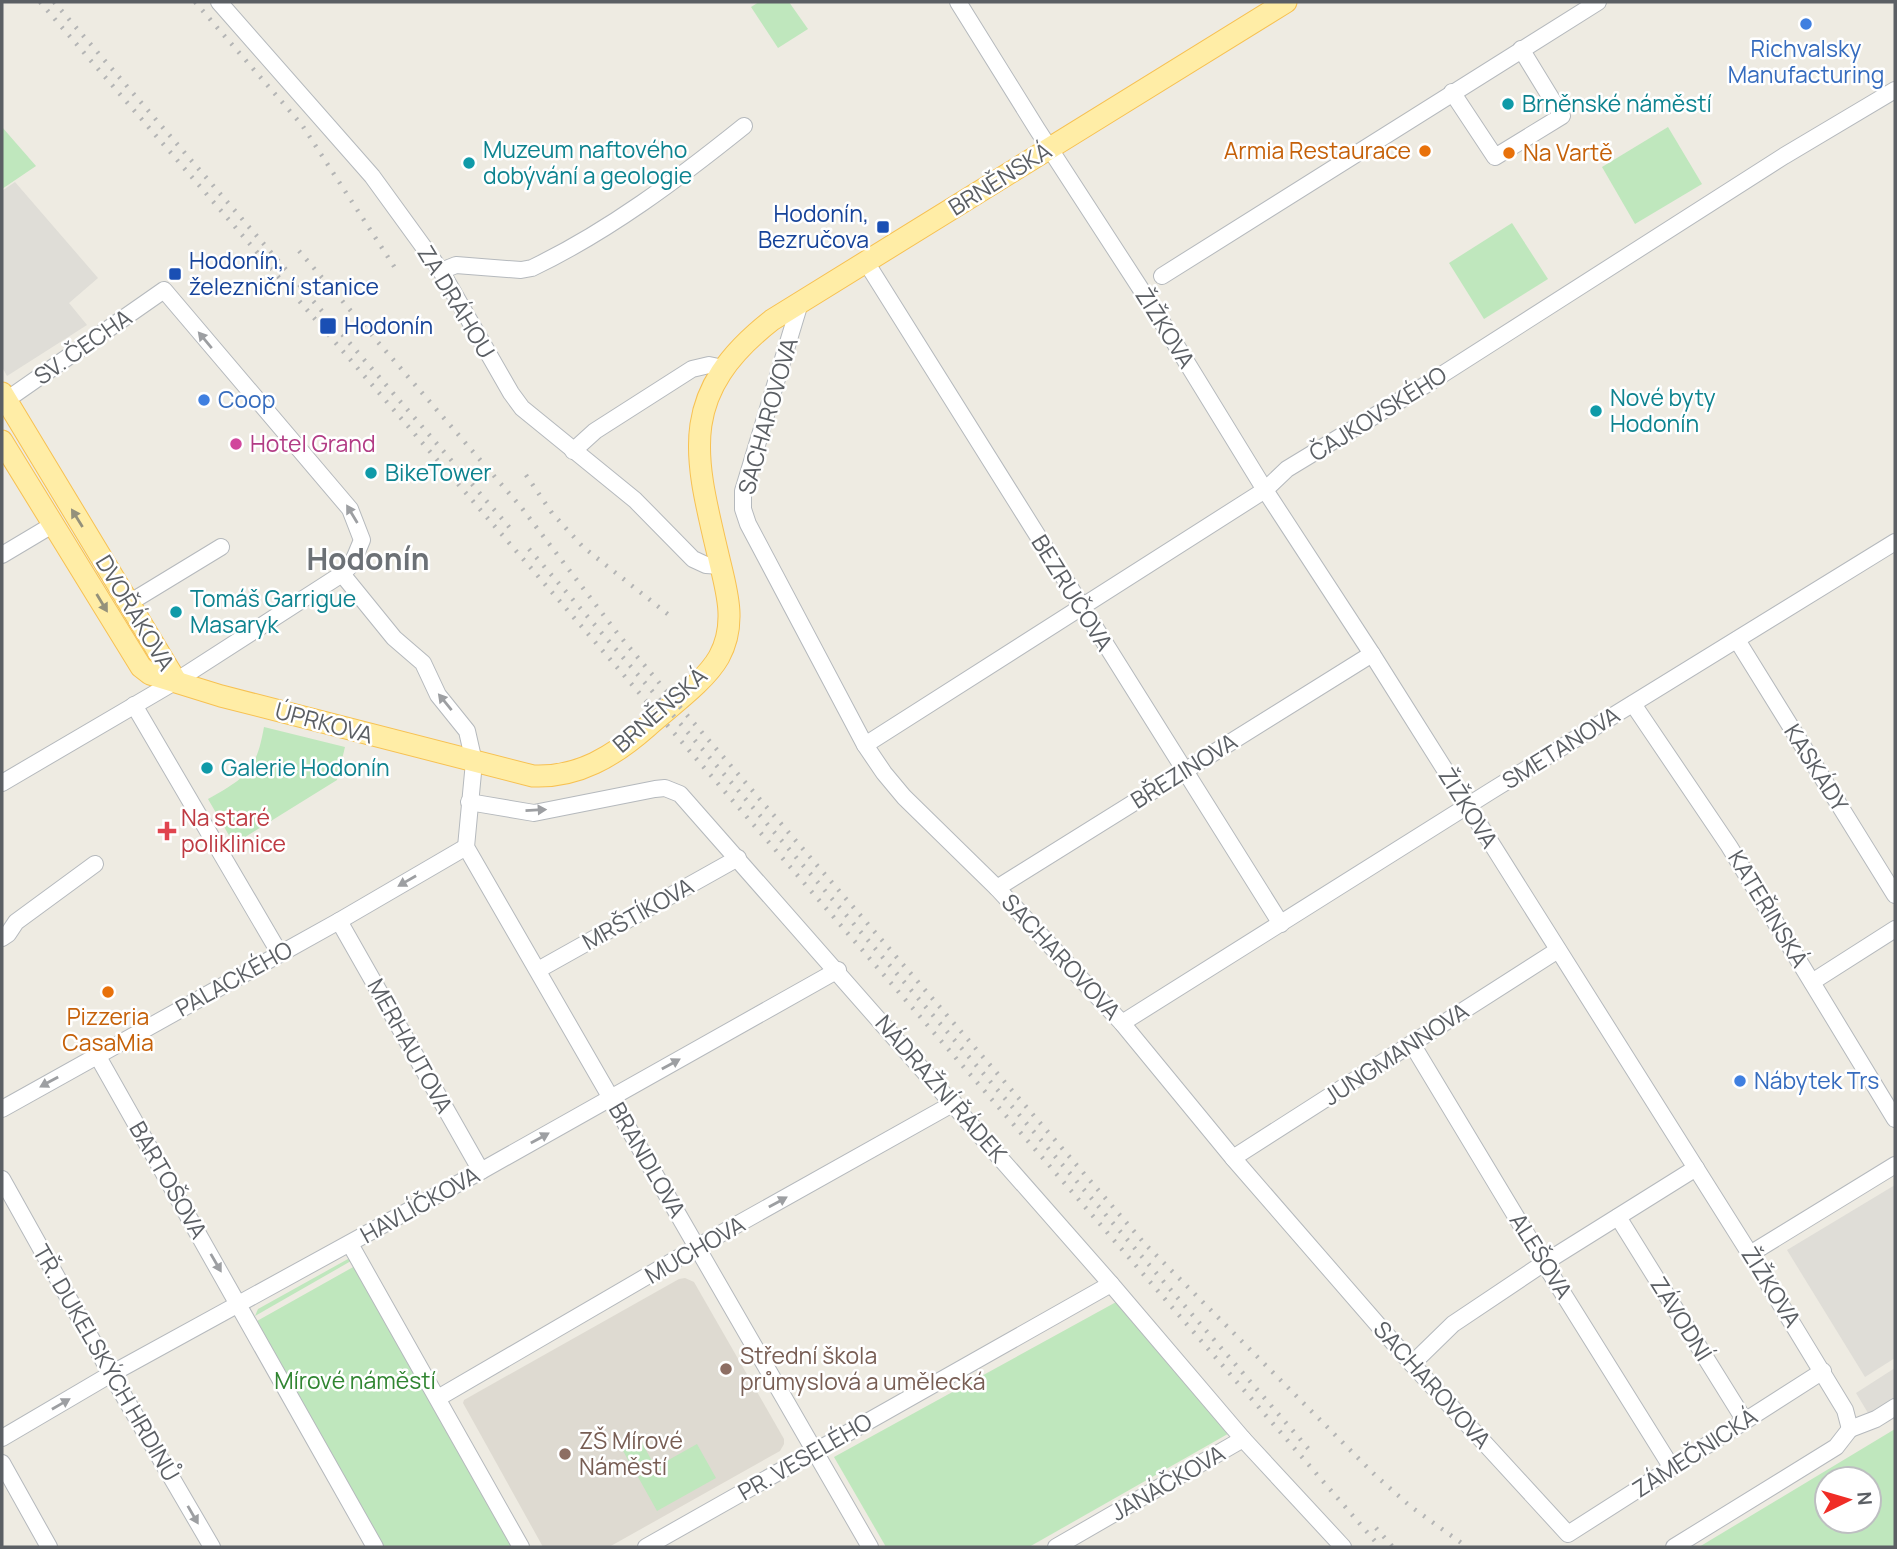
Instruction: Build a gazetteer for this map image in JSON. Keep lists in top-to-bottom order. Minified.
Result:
{"streets":{"main road":["BRNĚNSKÁ","DVOŘÁKOVA","ÚPRKOVA"],"street":["ZA DRÁHOU","ŽIŽKOVA","SV. ČECHA","ČAJKOVSKÉHO","SACHAROVOVA","BEZRUČOVA","SMETANOVA","KASKÁDY","BŘEZINOVA","KATEŘINSKÁ","MRŠTÍKOVA","PALACKÉHO","MERHAUTOVA","JUNGMANNOVA","NÁDRAŽNÍ ŘÁDEK","BRANDLOVA","BARTOŠOVA","HAVLÍČKOVA","MUCHOVA","ALEŠOVA","ZÁVODNÍ","TŘ. DUKELSKÝCH HRDINŮ","ZÁMEČNICKÁ","PR. VESELÉHO","JANÁČKOVA"]},"crossings":[["BRNĚNSKÁ","ZA DRÁHOU"],["BRNĚNSKÁ","ŽIŽKOVA"],["BRNĚNSKÁ","SACHAROVOVA"],["BRNĚNSKÁ","BEZRUČOVA"],["BRNĚNSKÁ","ÚPRKOVA"],["ŽIŽKOVA","ČAJKOVSKÉHO"],["ŽIŽKOVA","SMETANOVA"],["ŽIŽKOVA","BŘEZINOVA"],["ŽIŽKOVA","JUNGMANNOVA"],["ŽIŽKOVA","ZÁMEČNICKÁ"],["SV. ČECHA","DVOŘÁKOVA"],["ČAJKOVSKÉHO","SACHAROVOVA"],["ČAJKOVSKÉHO","BEZRUČOVA"],["SACHAROVOVA","SMETANOVA"],["SACHAROVOVA","BŘEZINOVA"],["SACHAROVOVA","JUNGMANNOVA"],["SACHAROVOVA","ZÁMEČNICKÁ"],["BEZRUČOVA","SMETANOVA"],["BEZRUČOVA","BŘEZINOVA"],["DVOŘÁKOVA","ÚPRKOVA"],["SMETANOVA","KASKÁDY"],["SMETANOVA","KATEŘINSKÁ"],["MRŠTÍKOVA","NÁDRAŽNÍ ŘÁDEK"],["MRŠTÍKOVA","BRANDLOVA"],["PALACKÉHO","MERHAUTOVA"],["PALACKÉHO","BRANDLOVA"],["PALACKÉHO","BARTOŠOVA"],["MERHAUTOVA","HAVLÍČKOVA"],["JUNGMANNOVA","ALEŠOVA"],["NÁDRAŽNÍ ŘÁDEK","HAVLÍČKOVA"],["NÁDRAŽNÍ ŘÁDEK","MUCHOVA"],["NÁDRAŽNÍ ŘÁDEK","PR. VESELÉHO"],["NÁDRAŽNÍ ŘÁDEK","JANÁČKOVA"],["BRANDLOVA","HAVLÍČKOVA"],["BRANDLOVA","MUCHOVA"],["BRANDLOVA","PR. VESELÉHO"],["BARTOŠOVA","HAVLÍČKOVA"],["HAVLÍČKOVA","TŘ. DUKELSKÝCH HRDINŮ"],["ALEŠOVA","ZÁMEČNICKÁ"],["ZÁVODNÍ","ZÁMEČNICKÁ"]],"one_way":["PALACKÉHO","BARTOŠOVA","HAVLÍČKOVA","MUCHOVA"],"districts":["Hodonín"],"parks":["Mírové náměstí"],"places":{"other":["Richvalsky Manufacturing","Brněnské náměstí","Armia Restaurace","Na Vartě","Muzeum naftového dobývání a geologie","Coop","Nové byty Hodonín","Hotel Grand","BikeTower","Tomáš Garrigue Masaryk","Galerie Hodonín","Pizzeria CasaMia","Nábytek Trs","Střední škola průmyslová a umělecká","ZŠ Mírové Náměstí"],"transit":["Hodonín, Bezručova","Hodonín, železniční stanice","Hodonín"],"health":["Na staré poliklinice"]},"north":"right"}
